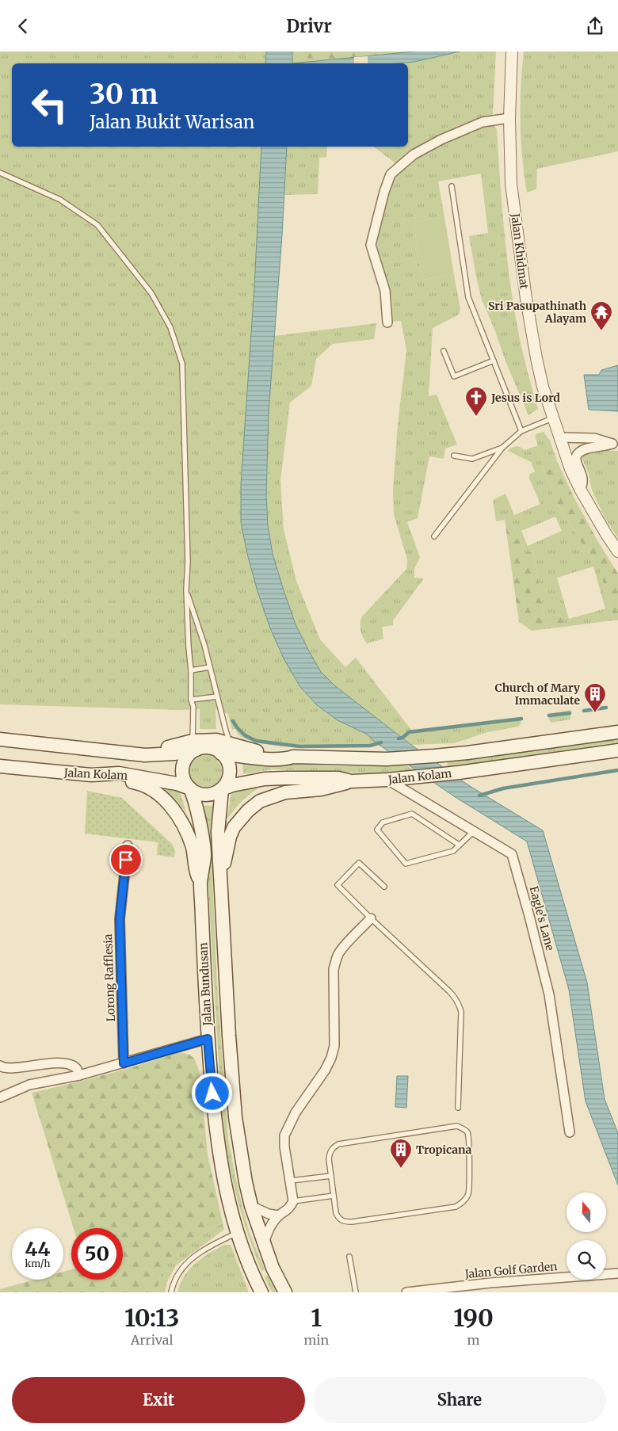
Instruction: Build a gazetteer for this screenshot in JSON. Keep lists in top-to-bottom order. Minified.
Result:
{"streets":{"main road":["Jalan Kolam","Jalan Bundusan"],"street":["Jalan Khidmat","Eagle's Lane","Lorong Rafflesia","Jalan Golf Garden"]},"crossings":[["Jalan Kolam","Eagle's Lane"],["Jalan Kolam","Jalan Bundusan"]],"places":{"temple":["Sri Pasupathinath Alayam"],"church":["Jesus is Lord"],"building":["Church of Mary Immaculate","Tropicana"]},"north":"top","page":{"header":"Drivr","turn":["30 m","Jalan Bukit Warisan"],"speed":"44 km/h","limit":"50","eta":["10:13","Arrival","1","min","190","m"],"buttons":["Exit","Share"]}}
